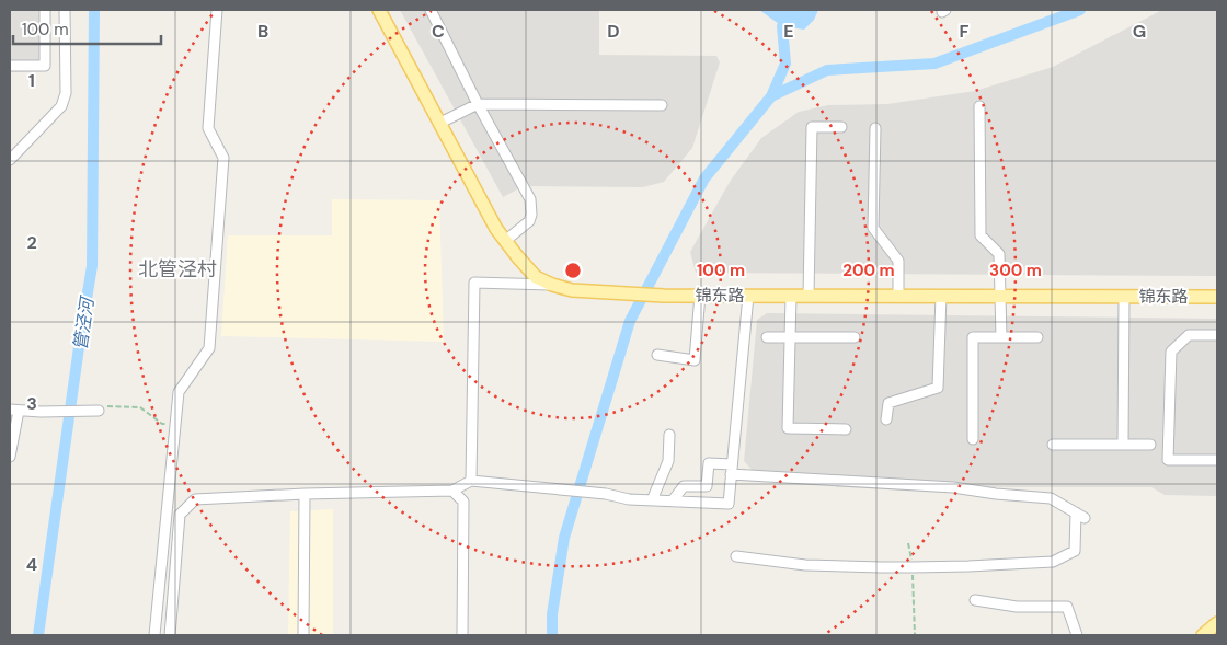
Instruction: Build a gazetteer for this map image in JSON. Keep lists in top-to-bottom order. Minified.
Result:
{"streets":{"main road":["锦东路"]},"districts":["北管泾村"],"water":["管泾河"],"scale_bar":"100 m","grid":{"columns":["B","C","D","E","F","G"],"rows":["1","2","3","4"]},"rings":["100 m","200 m","300 m"]}
